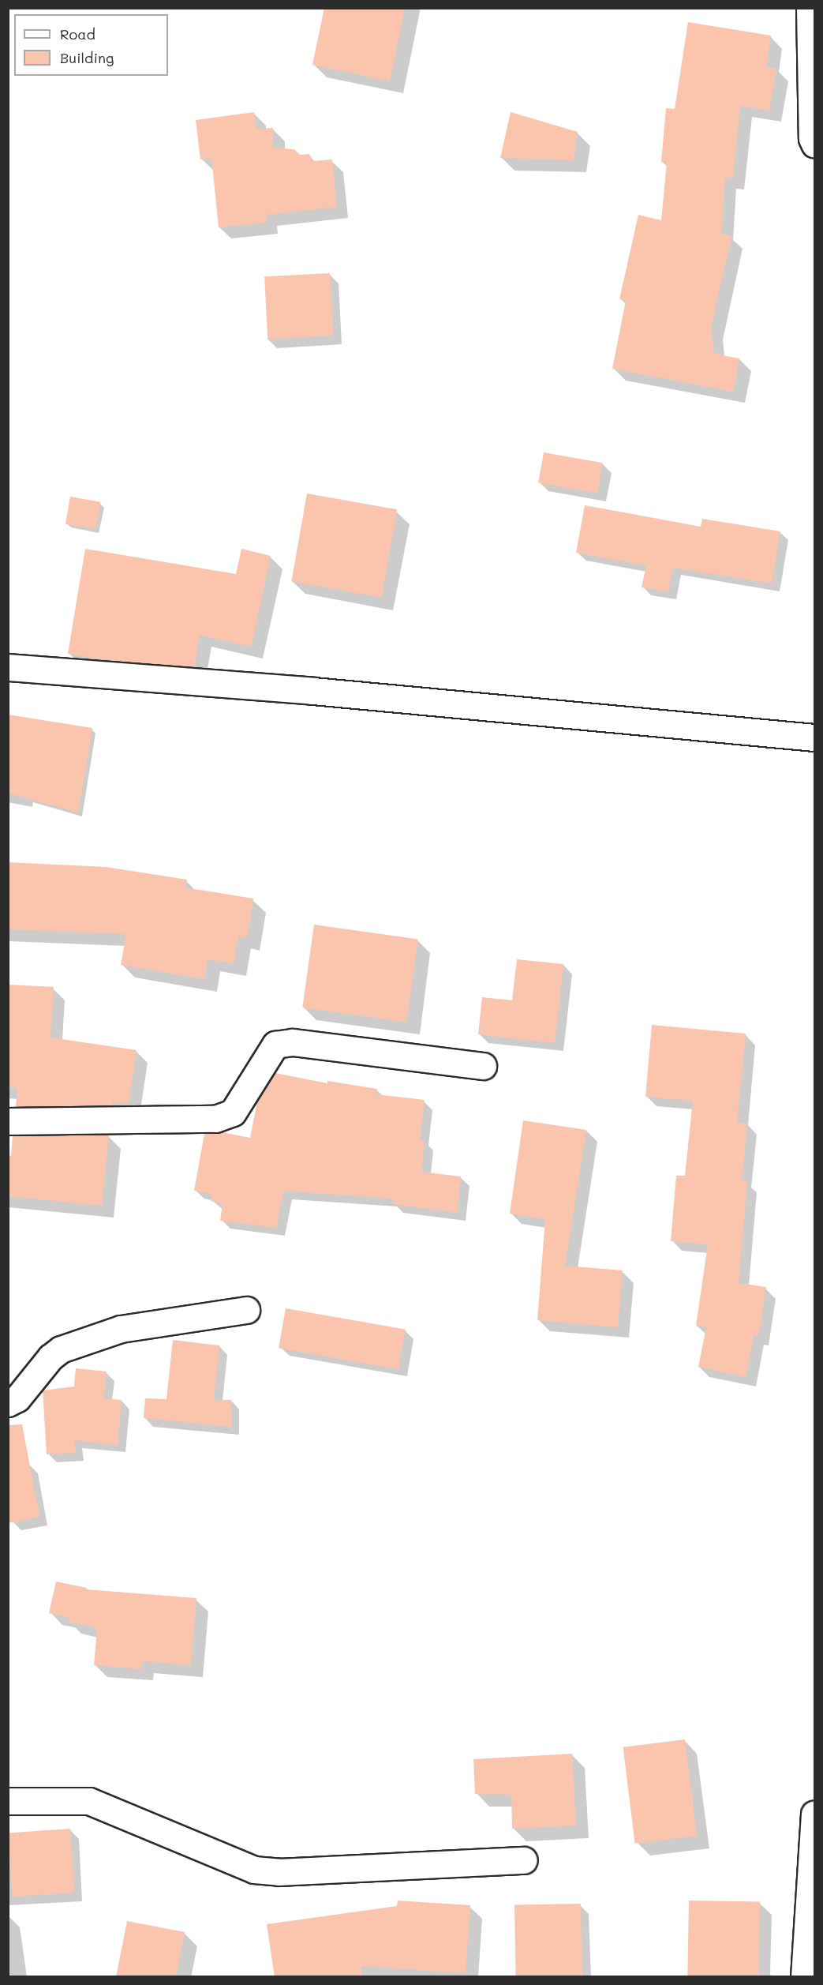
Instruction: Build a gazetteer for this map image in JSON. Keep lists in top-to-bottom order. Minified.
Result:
{"legend":["Road","Building"]}
